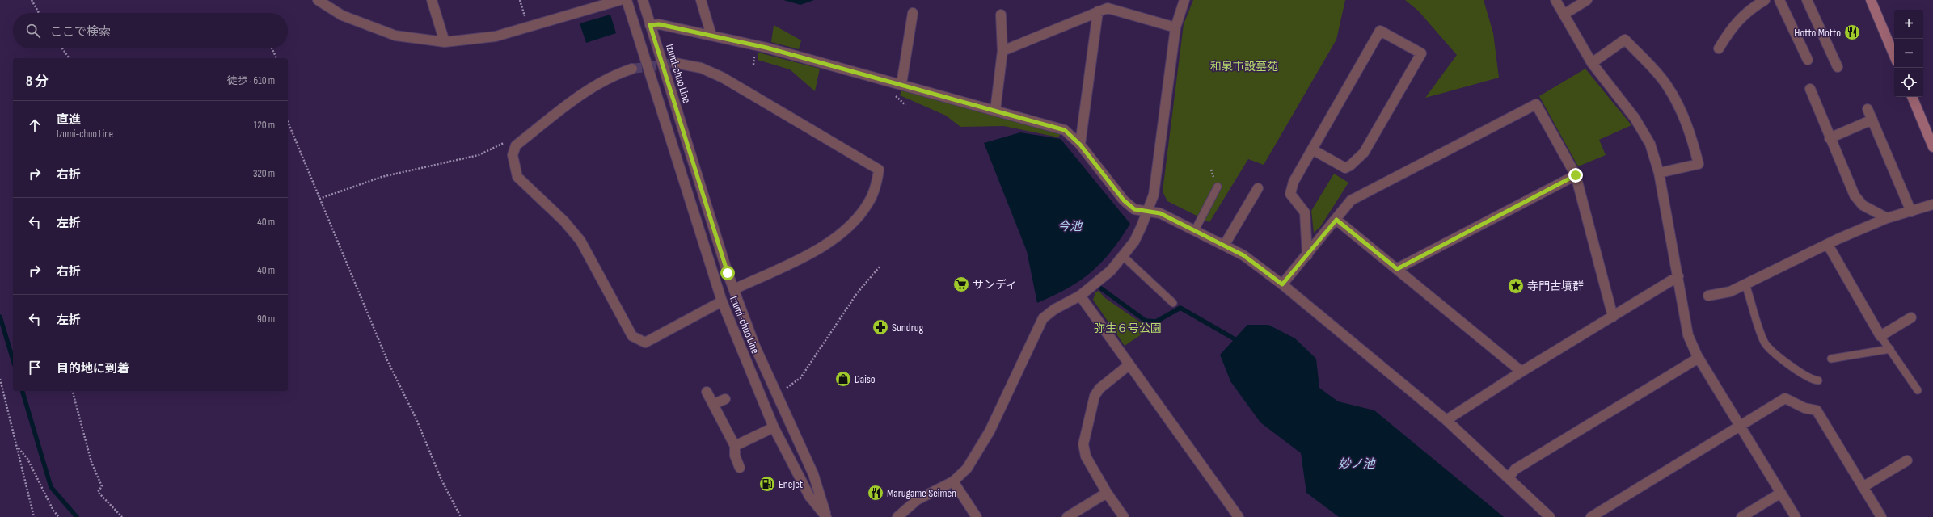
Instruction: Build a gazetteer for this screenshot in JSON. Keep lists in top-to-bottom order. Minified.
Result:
{"streets":{"street":["Izumi-chuo Line"]},"water":["今池","妙ノ池"],"parks":["和泉市設墓苑","弥生６号公園"],"places":{"restaurant":["Hotto Motto","Marugame Seimen"],"supermarket":["サンディ"],"place":["寺門古墳群"],"pharmacy":["Sundrug"],"shop":["Daiso"],"fuel station":["EneJet"]},"page":{"map_buttons":["+","−"],"search":"ここで検索","heading":["8 分","徒歩 · 610 m"],"list":[["直進","Izumi-chuo Line","120 m"],["右折","320 m"],["左折","40 m"],["右折","40 m"],["左折","90 m"],"目的地に到着"]}}
